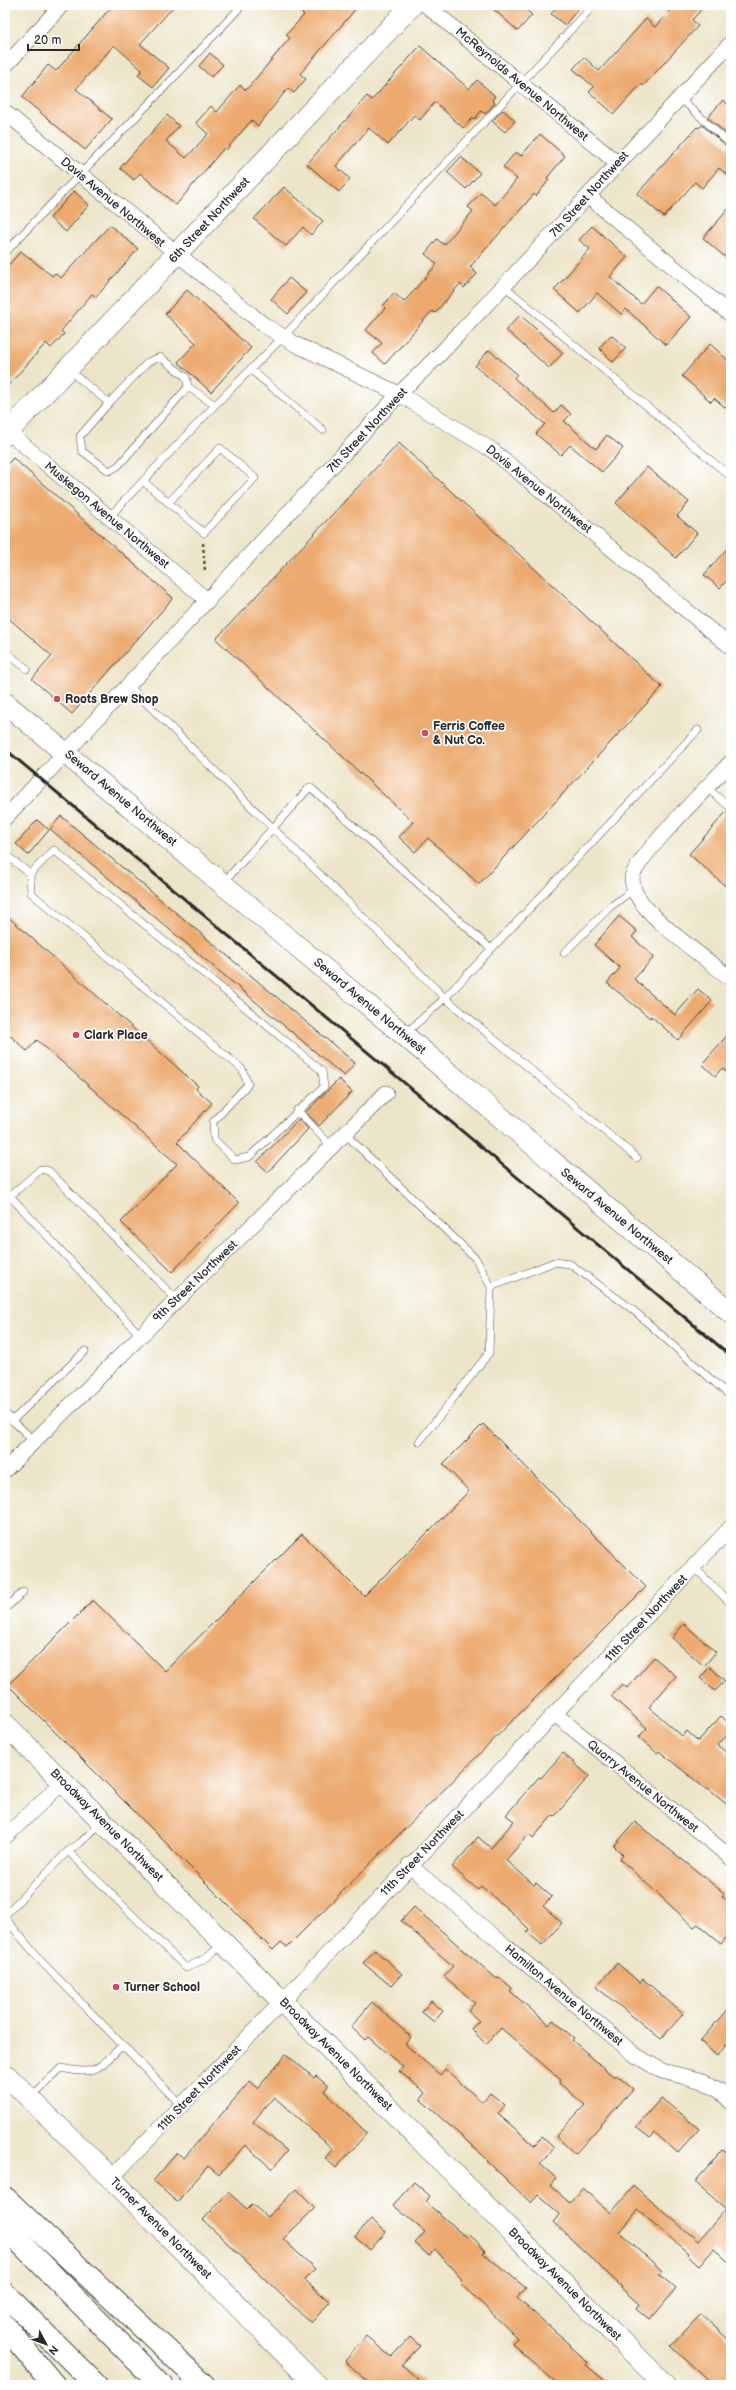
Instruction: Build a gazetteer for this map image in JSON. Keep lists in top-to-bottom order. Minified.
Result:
{"streets":{"street":["McReynolds Avenue Northwest","7th Street Northwest","Davis Avenue Northwest","6th Street Northwest","Muskegon Avenue Northwest","Seward Avenue Northwest","9th Street Northwest","11th Street Northwest","Quarry Avenue Northwest","Broadway Avenue Northwest","Hamilton Avenue Northwest","Turner Avenue Northwest"]},"crossings":[["McReynolds Avenue Northwest","7th Street Northwest"],["7th Street Northwest","Davis Avenue Northwest"],["7th Street Northwest","Muskegon Avenue Northwest"],["7th Street Northwest","Seward Avenue Northwest"],["Davis Avenue Northwest","6th Street Northwest"],["6th Street Northwest","Muskegon Avenue Northwest"],["11th Street Northwest","Quarry Avenue Northwest"],["11th Street Northwest","Broadway Avenue Northwest"],["11th Street Northwest","Hamilton Avenue Northwest"],["11th Street Northwest","Turner Avenue Northwest"]],"places":["Roots Brew Shop","Ferris Coffee & Nut Co.","Clark Place","Turner School"],"scale_bar":"20 m","north":"bottom right"}
